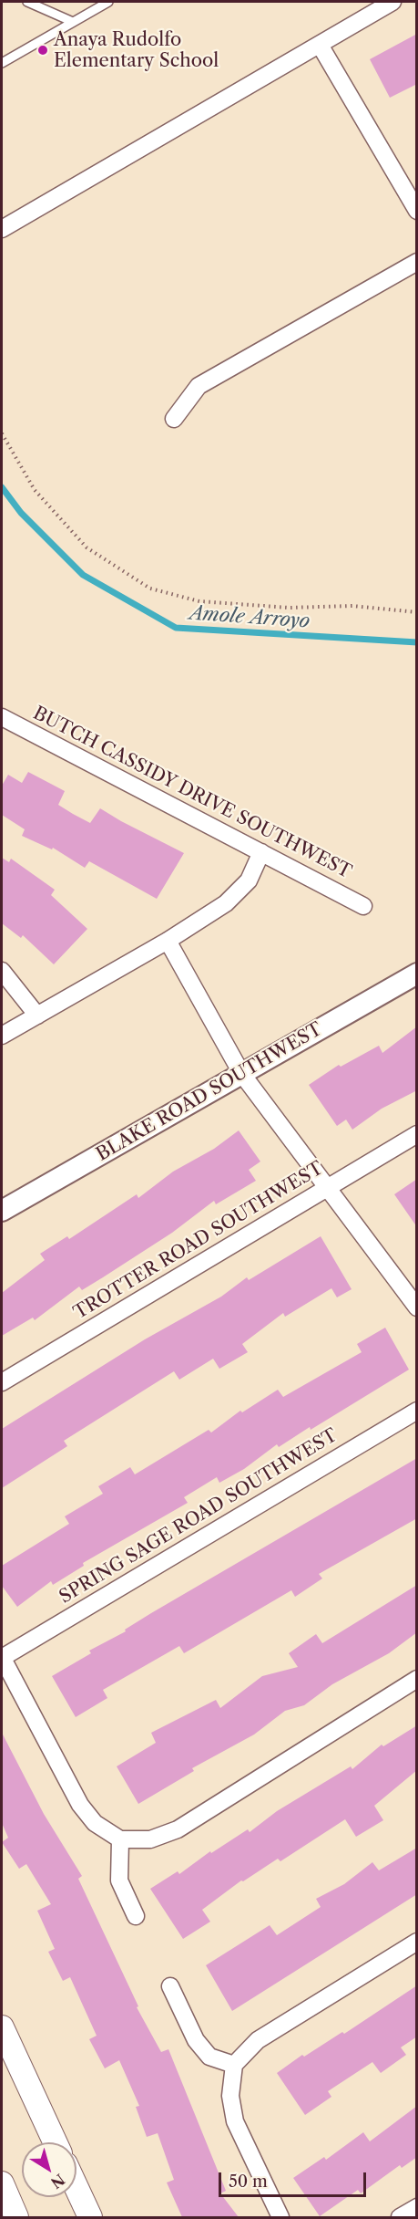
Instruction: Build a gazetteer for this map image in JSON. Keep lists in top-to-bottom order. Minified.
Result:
{"streets":{"street":["BUTCH CASSIDY DRIVE SOUTHWEST","BLAKE ROAD SOUTHWEST","TROTTER ROAD SOUTHWEST","SPRING SAGE ROAD SOUTHWEST"]},"water":["Amole Arroyo"],"places":["Anaya Rudolfo Elementary School"],"scale_bar":"50 m","north":"bottom right"}
